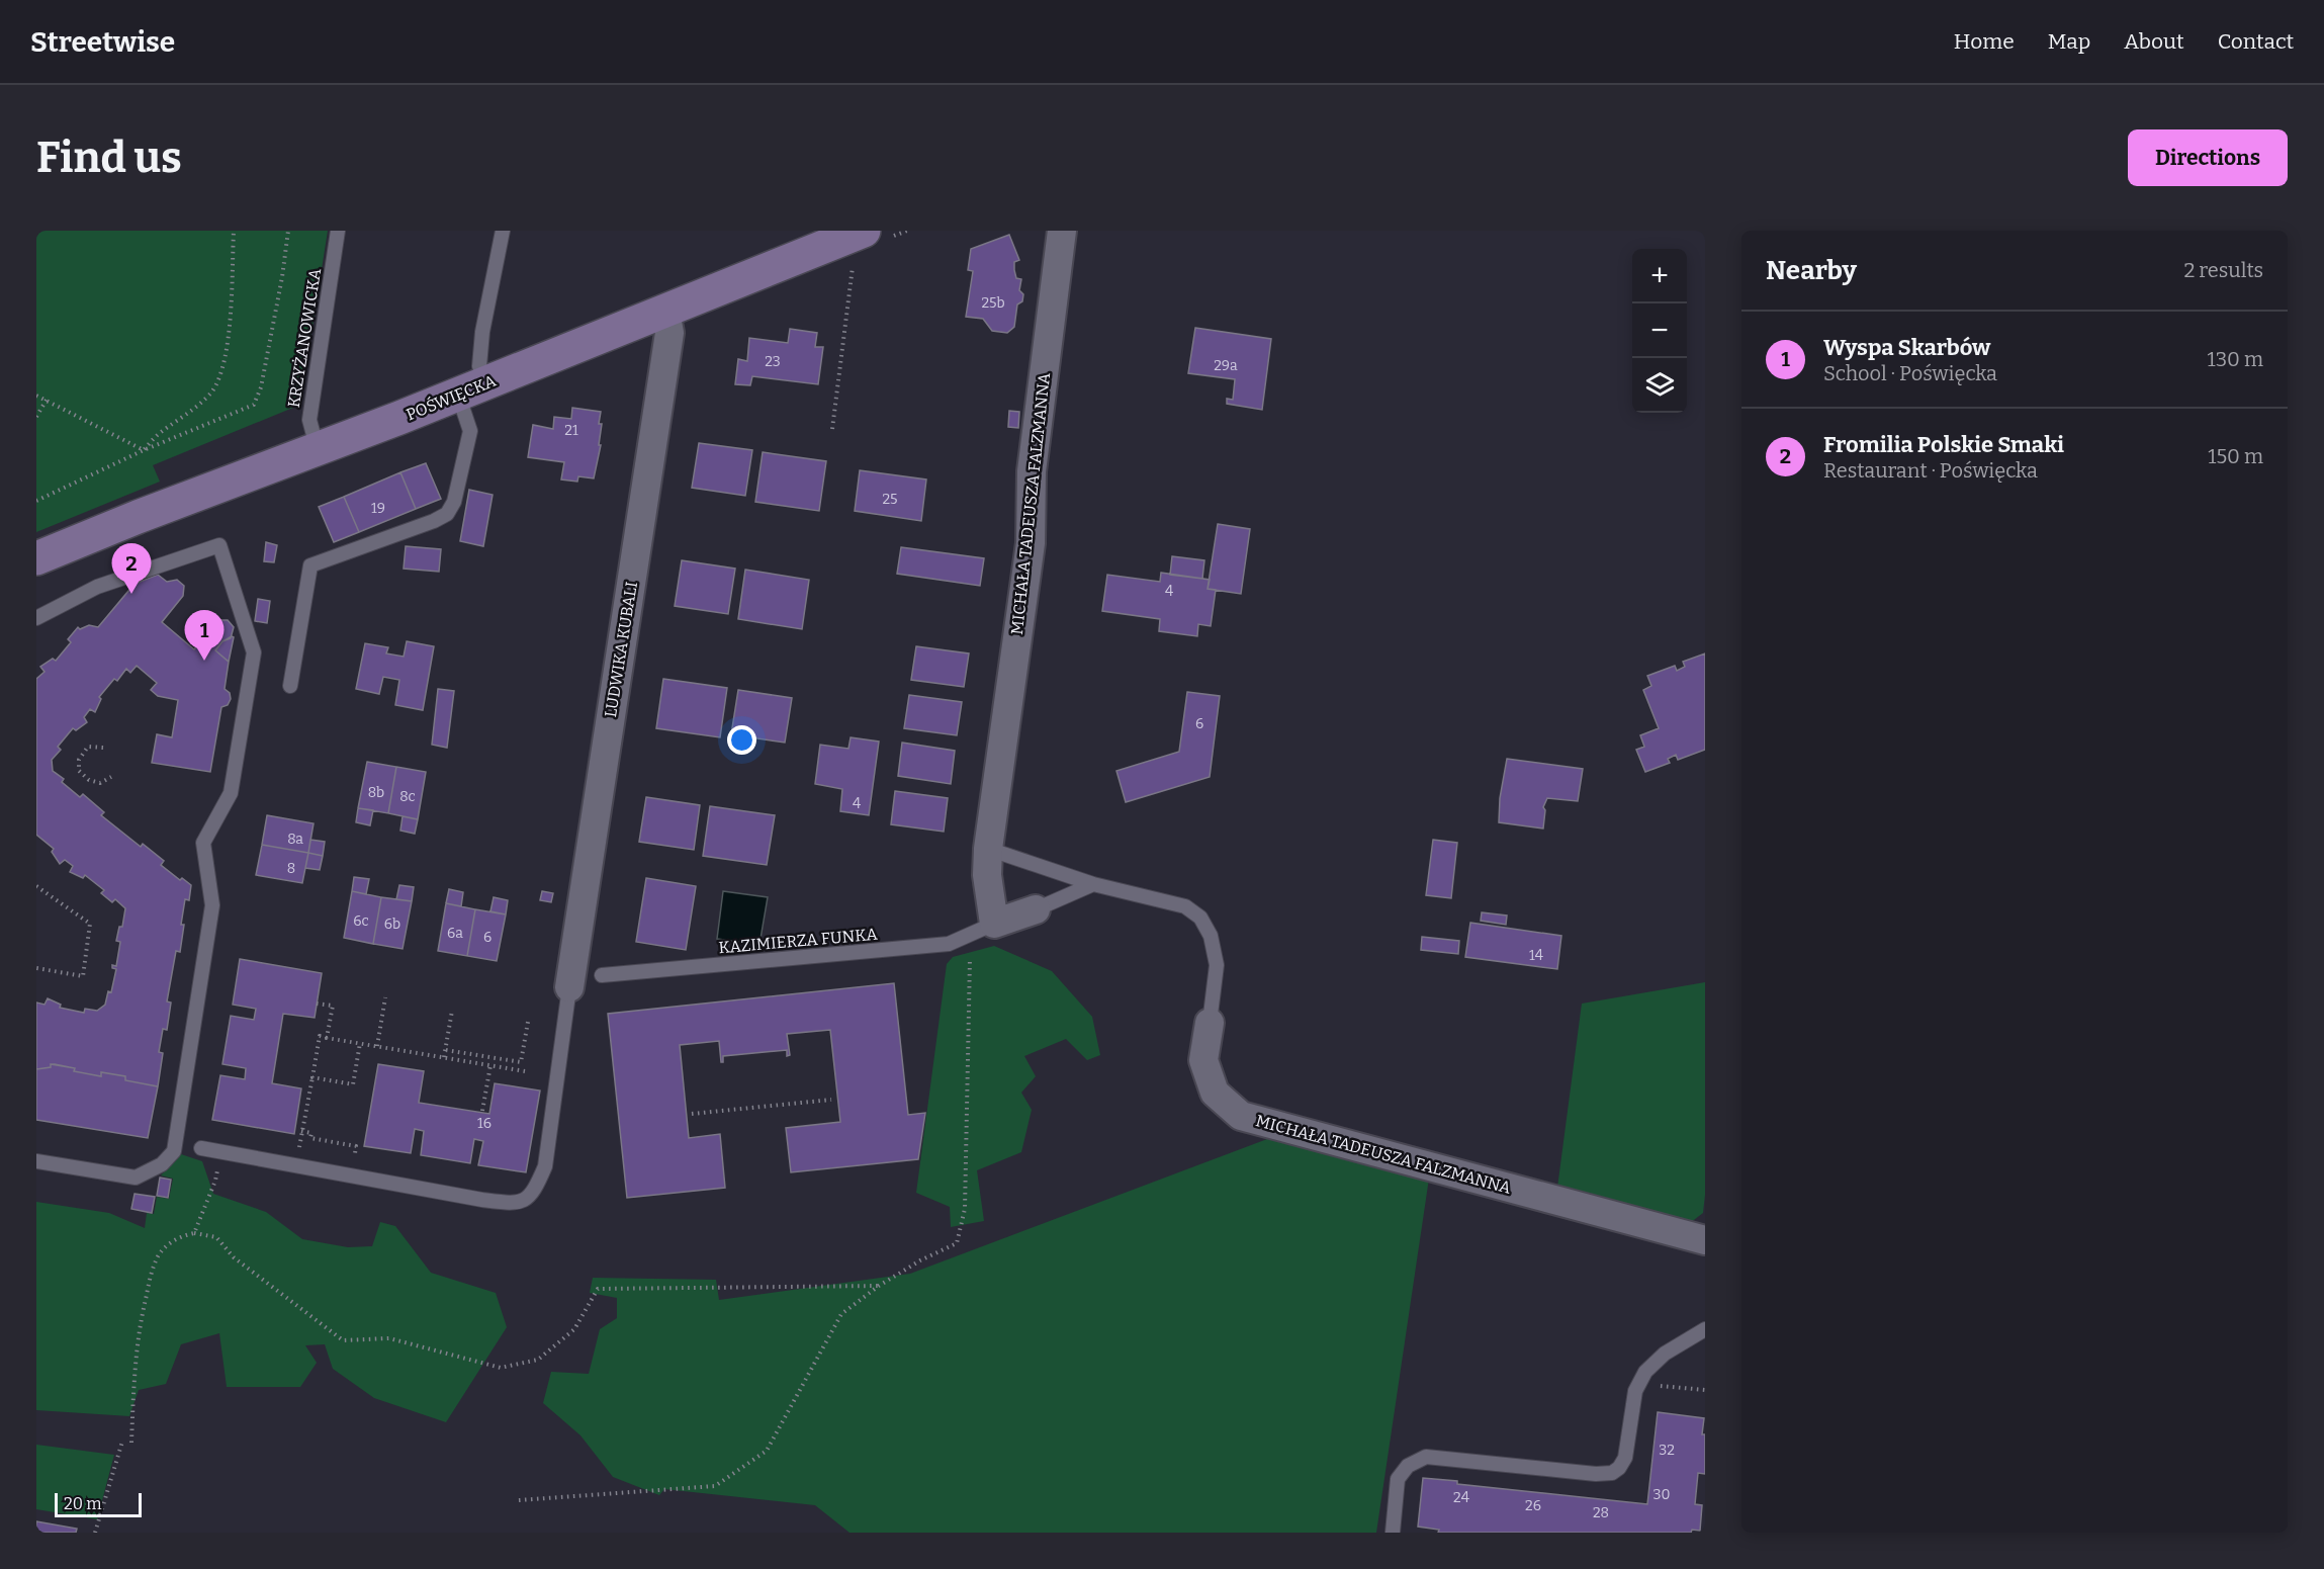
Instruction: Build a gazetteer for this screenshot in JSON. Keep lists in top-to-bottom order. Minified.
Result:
{"streets":{"street":["POŚWIĘCKA","MICHAŁA TADEUSZA FALZMANNA","LUDWIKA KUBALI"],"lane":["KRZYŻANOWICKA","KAZIMIERZA FUNKA"]},"crossings":[["KRZYŻANOWICKA","POŚWIĘCKA"],["POŚWIĘCKA","LUDWIKA KUBALI"],["MICHAŁA TADEUSZA FALZMANNA","KAZIMIERZA FUNKA"]],"house_numbers":["25b","23","29a","21","25","19","4","6","8b","8c","4","8a","8","6c","6b","6a","6","14","16","32","30","24","26","28"],"scale_bar":"20 m","page":{"header":"Streetwise","nav":["Home","Map","About","Contact"],"buttons":"Directions","title":"Find us","heading":["Nearby","2 results"],"map_buttons":["+","−"],"list":[{"mark":"1","name":"Wyspa Skarbów","note":"School · Poświęcka","value":"130 m"},{"mark":"2","name":"Fromilia Polskie Smaki","note":"Restaurant · Poświęcka","value":"150 m"}],"pins":["2","1"],"scale":"20 m"}}
